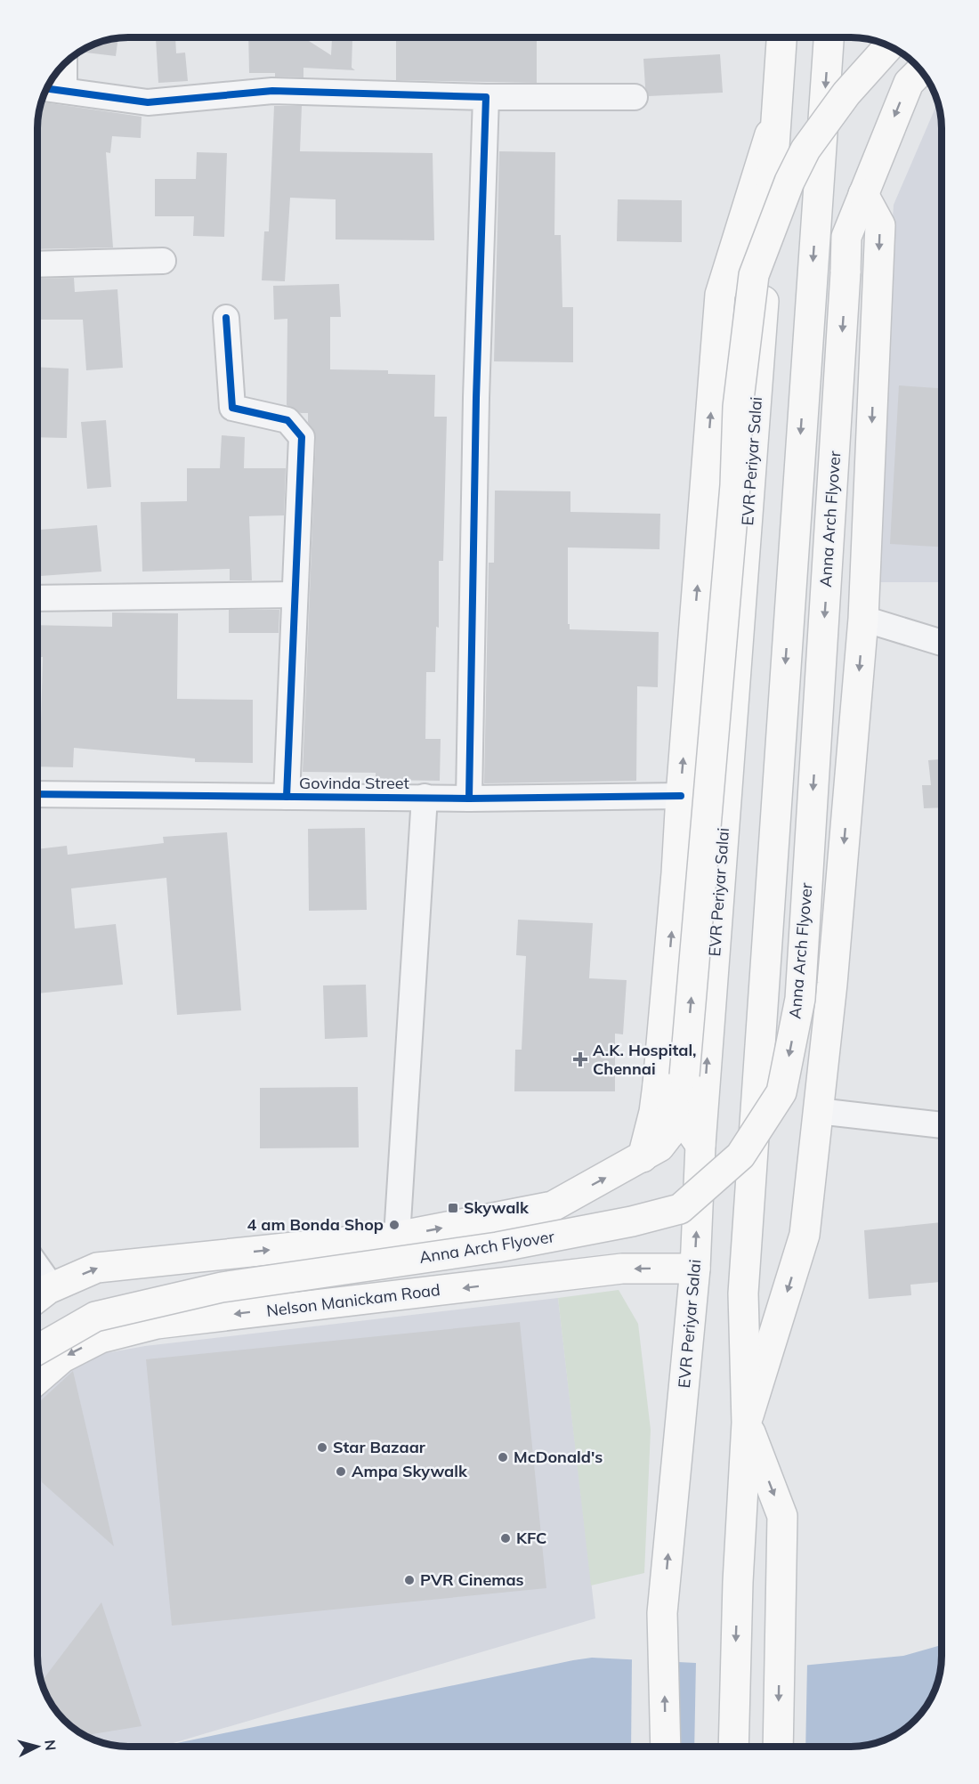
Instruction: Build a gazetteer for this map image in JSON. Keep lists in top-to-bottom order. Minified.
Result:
{"streets":{"main road":["EVR Periyar Salai","Anna Arch Flyover","Nelson Manickam Road"],"street":["Govinda Street"]},"crossings":[["EVR Periyar Salai","Nelson Manickam Road"]],"one_way":["Anna Arch Flyover"],"places":{"health":["A.K. Hospital, Chennai"],"transit":["Skywalk"],"other":["4 am Bonda Shop","Star Bazaar","McDonald's","Ampa Skywalk","KFC","PVR Cinemas"]},"north":"right"}
